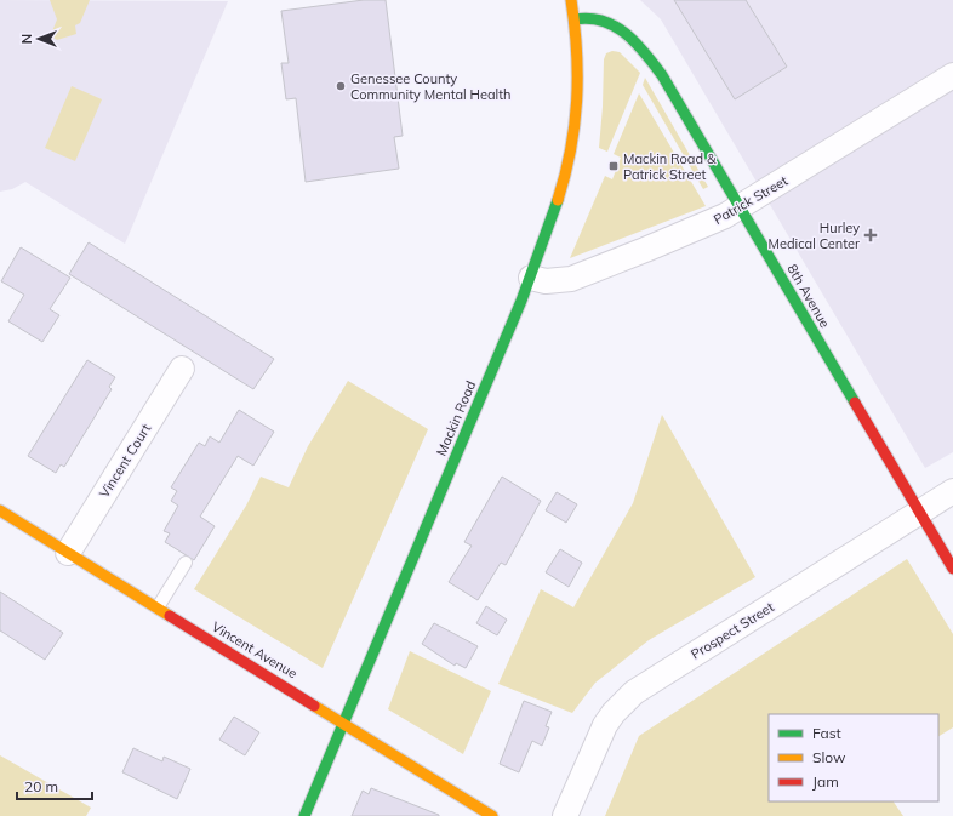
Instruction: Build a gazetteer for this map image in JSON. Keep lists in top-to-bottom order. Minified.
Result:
{"streets":{"street":["Patrick Street","8th Avenue","Mackin Road","Vincent Court","Prospect Street","Vincent Avenue"]},"crossings":[["Patrick Street","8th Avenue"],["Patrick Street","Mackin Road"],["8th Avenue","Mackin Road"],["8th Avenue","Prospect Street"],["Mackin Road","Vincent Avenue"],["Vincent Court","Vincent Avenue"]],"places":{"other":["Genessee County Community Mental Health"],"transit":["Mackin Road & Patrick Street"],"health":["Hurley Medical Center"]},"legend":["Fast","Slow","Jam"],"scale_bar":"20 m","north":"left"}
